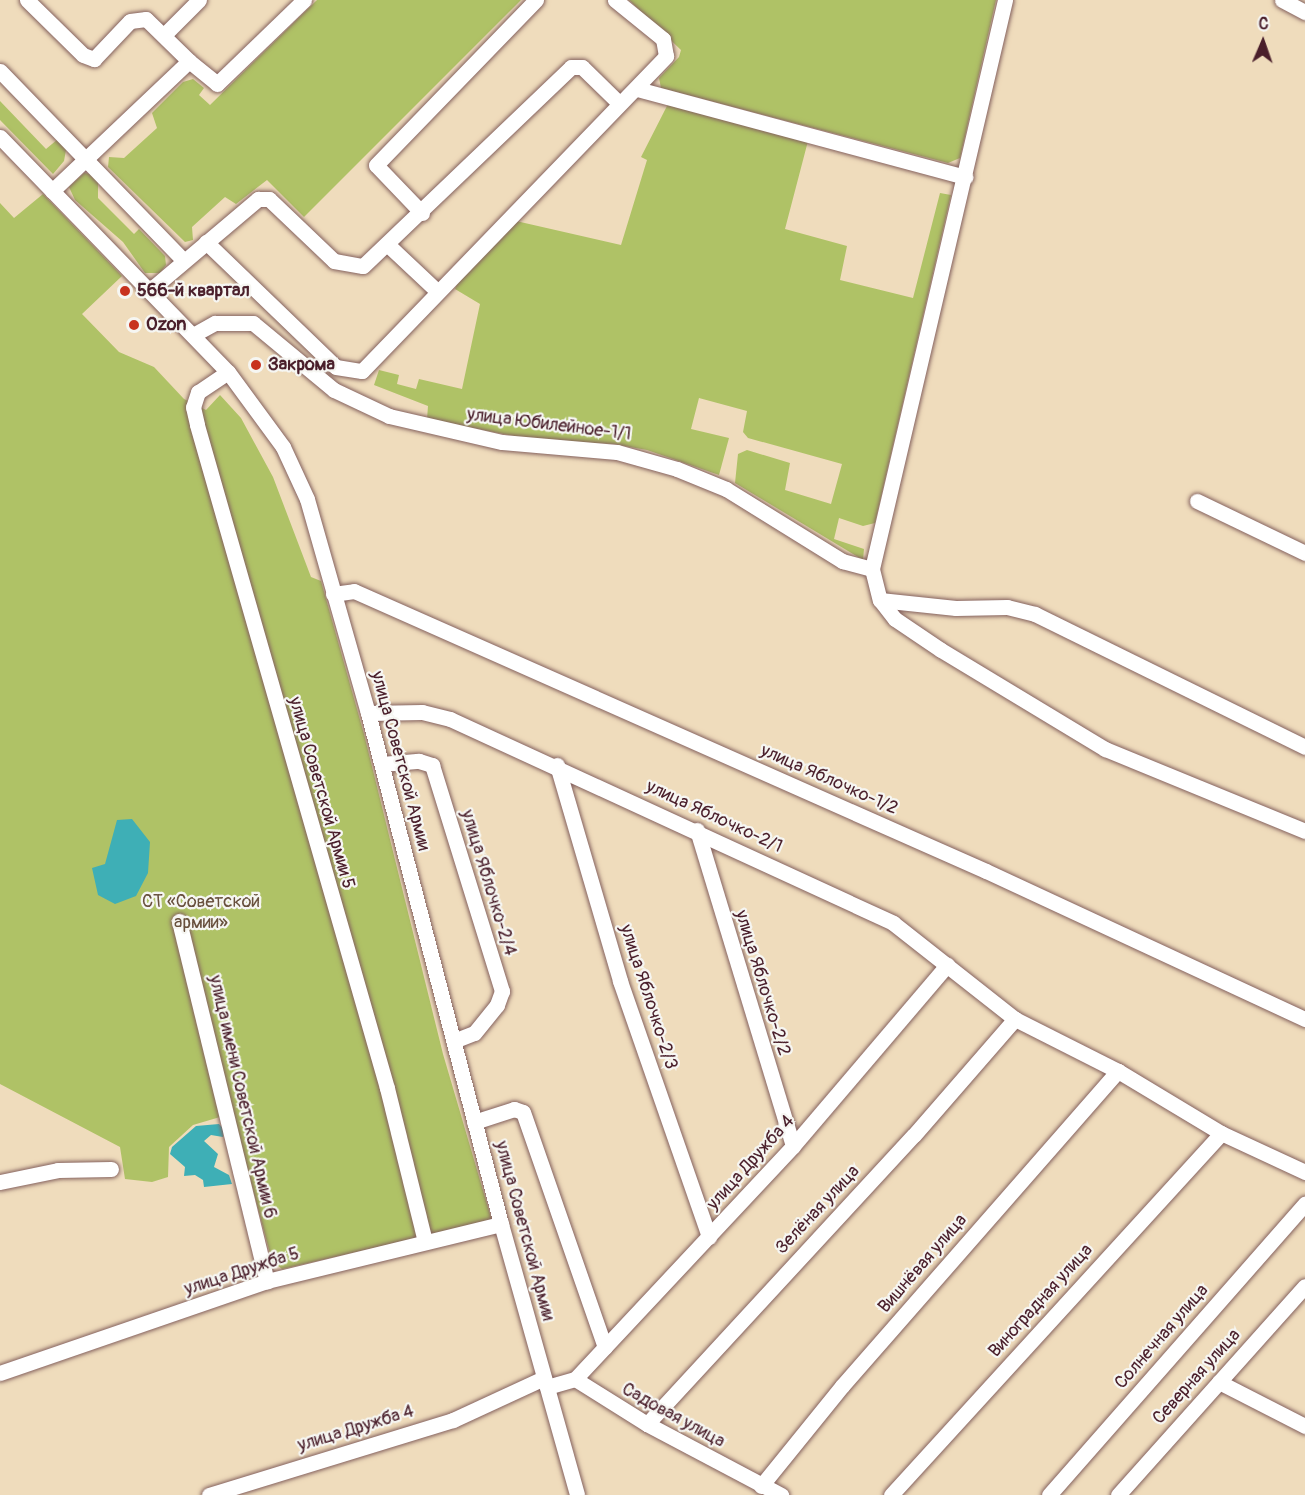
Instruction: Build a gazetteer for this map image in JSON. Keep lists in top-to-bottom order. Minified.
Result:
{"streets":{"street":["улица Юбилейное-1/1","улица Советской Армии","улица Яблочко-1/2","улица Советской Армии 5","улица Яблочко-2/1","улица Яблочко-2/4","улица Яблочко-2/2","улица Яблочко-2/3","улица имени Советской Армии 6","улица Дружба 4","Зелёная улица","Вишнёвая улица","улица Дружба 5","Виноградная улица","Солнечная улица","Северная улица","Садовая улица"]},"crossings":[["улица Юбилейное-1/1","улица Советской Армии"],["улица Советской Армии","улица Яблочко-1/2"],["улица Советской Армии","улица Советской Армии 5"],["улица Советской Армии","улица Яблочко-2/1"],["улица Советской Армии","улица Яблочко-2/4"],["улица Советской Армии","улица Дружба 4"],["улица Советской Армии","улица Дружба 5"],["улица Советской Армии 5","улица Дружба 5"],["улица Яблочко-2/1","улица Яблочко-2/2"],["улица Яблочко-2/1","улица Яблочко-2/3"],["улица Яблочко-2/1","улица Дружба 4"],["улица Яблочко-2/1","Зелёная улица"],["улица Яблочко-2/2","улица Дружба 4"],["улица Яблочко-2/3","улица Дружба 4"],["улица имени Советской Армии 6","улица Дружба 5"],["улица Дружба 4","Садовая улица"],["Зелёная улица","Садовая улица"],["Вишнёвая улица","Садовая улица"]],"parks":["СТ «Советской армии»"],"places":["566-й квартал","Ozon","Закрома"],"north":"top"}
